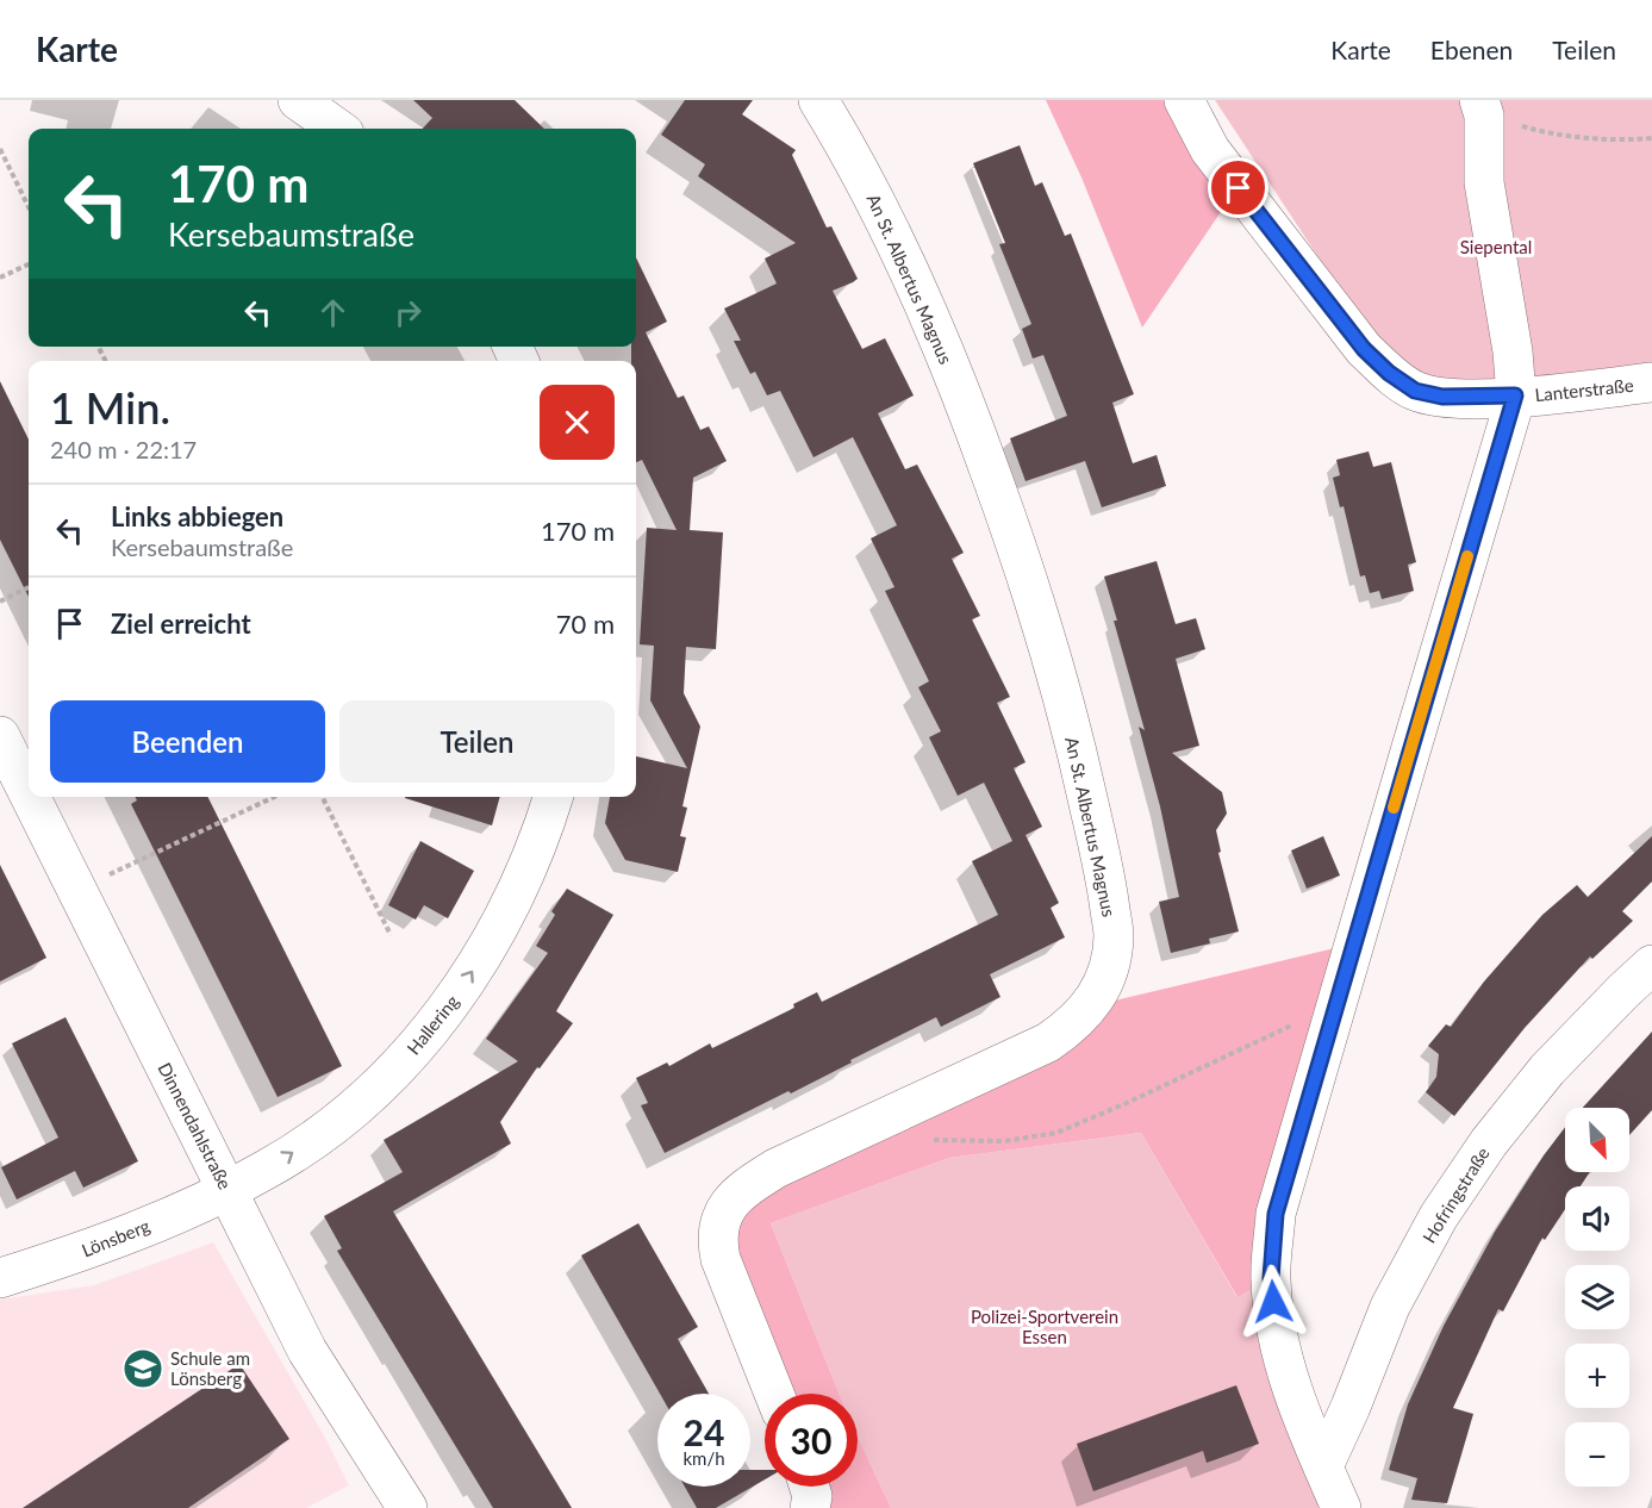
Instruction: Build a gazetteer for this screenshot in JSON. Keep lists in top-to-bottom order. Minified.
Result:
{"streets":{"street":["An St. Albertus Magnus","Lanterstraße","Hallering","Dinnendahlstraße","Hofringstraße","Lönsberg"]},"crossings":[["Hallering","Dinnendahlstraße"],["Hallering","Lönsberg"],["Dinnendahlstraße","Lönsberg"]],"one_way":["Hallering"],"parks":["Siepental","Polizei-Sportverein Essen"],"places":{"school or university":["Schule am Lönsberg"]},"north":"bottom right","page":{"header":"Karte","nav":["Karte","Ebenen","Teilen"],"turn":["170 m","Kersebaumstraße"],"heading":["1 Min.","240 m · 22:17"],"list":[{"name":"Links abbiegen","note":"Kersebaumstraße","value":"170 m"},{"name":"Ziel erreicht","value":"70 m"}],"buttons":["Beenden","Teilen"],"map_buttons":["+","−"],"speed":"24 km/h","limit":"30"}}
